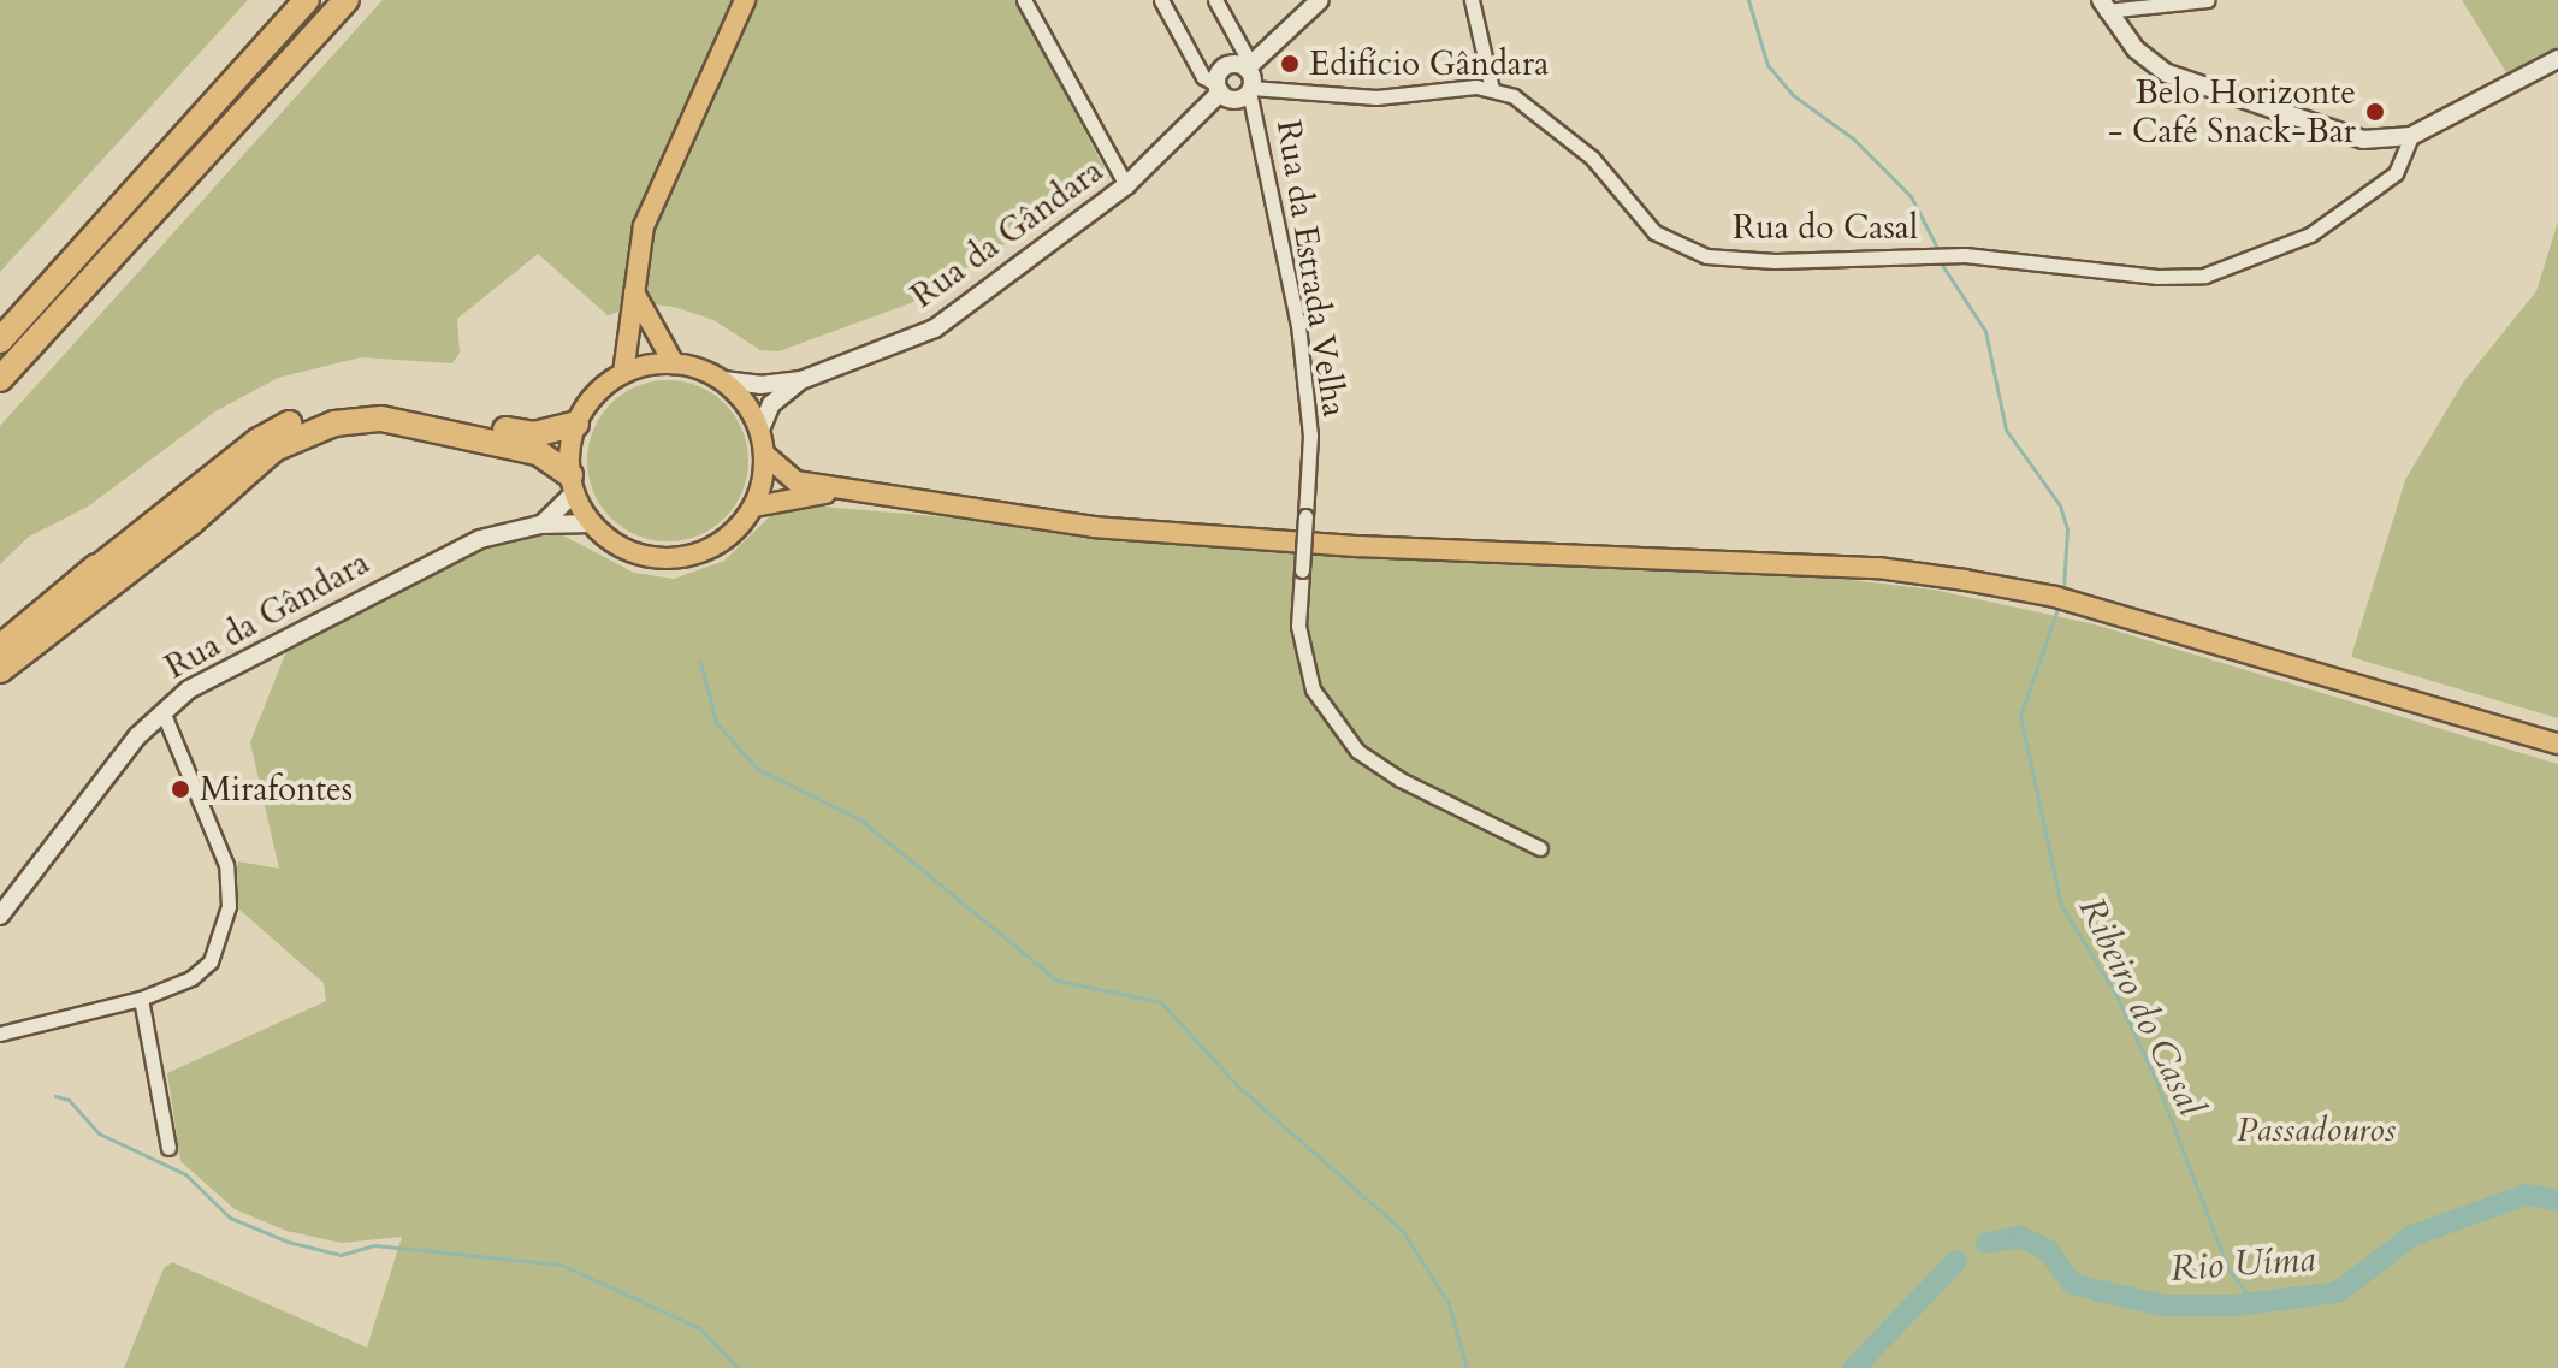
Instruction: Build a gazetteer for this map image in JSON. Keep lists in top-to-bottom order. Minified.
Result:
{"streets":{"main road":["Rua da Gândara"],"street":["Rua do Casal","Rua da Estrada Velha"]},"crossings":[["Rua da Gândara","Rua da Estrada Velha"]],"water":["Ribeiro do Casal","Rio Uíma"],"parks":["Passadouros"],"places":["Edifício Gândara","Belo Horizonte - Café Snack-Bar","Mirafontes"]}
